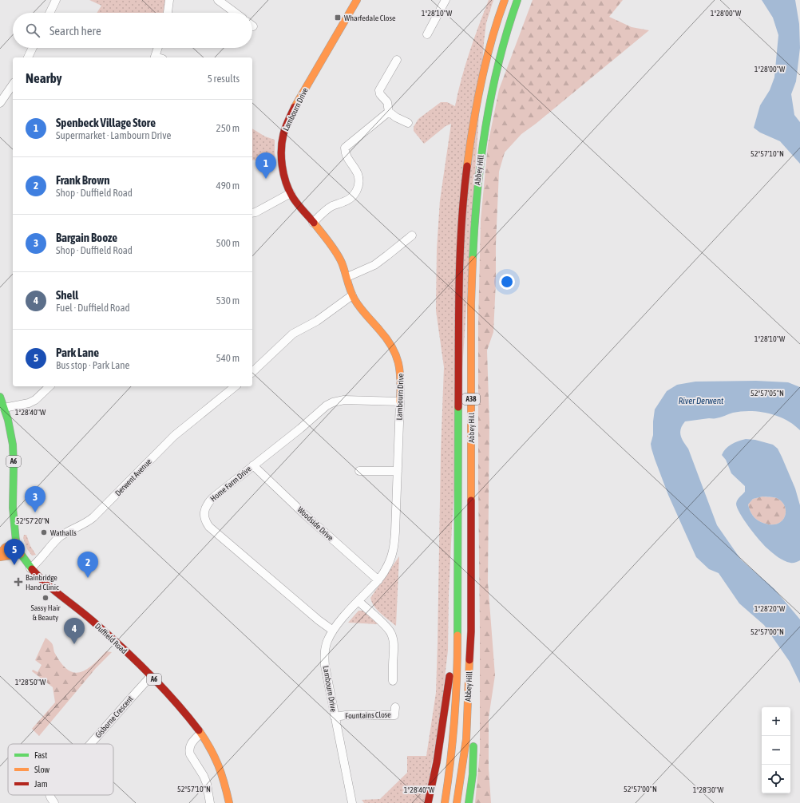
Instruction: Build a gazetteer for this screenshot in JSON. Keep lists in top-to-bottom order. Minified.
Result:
{"streets":{"main road":["Lambourn Drive","Abbey Hill","A38","A6","Duffield Road"],"street":["Derwent Avenue","Home Farm Drive","Woodside Drive","Fountains Close","Gisborne Crescent"]},"crossings":[["Lambourn Drive","Home Farm Drive"],["Lambourn Drive","Woodside Drive"],["Lambourn Drive","Fountains Close"],["Derwent Avenue","Duffield Road"],["Home Farm Drive","Woodside Drive"],["Duffield Road","Gisborne Crescent"]],"water":["River Derwent"],"places":{"transit":["Wharfedale Close"],"other":["Wathalls","Sassy Hair & Beauty"],"health":["Bainbridge Hand Clinic"]},"legend":["Fast","Slow","Jam"],"page":{"search":"Search here","heading":["Nearby","5 results"],"list":[{"mark":"1","name":"Spenbeck Village Store","note":"Supermarket · Lambourn Drive","value":"250 m"},{"mark":"2","name":"Frank Brown","note":"Shop · Duffield Road","value":"490 m"},{"mark":"3","name":"Bargain Booze","note":"Shop · Duffield Road","value":"500 m"},{"mark":"4","name":"Shell","note":"Fuel · Duffield Road","value":"530 m"},{"mark":"5","name":"Park Lane","note":"Bus stop · Park Lane","value":"540 m"}],"pins":["1","3","5","2","4"],"map_buttons":["+","−"]},"coordinates":["1°28'10\"W","1°28'00\"W","52°57'10\"N","52°57'05\"N","1°28'40\"W","52°57'20\"N","1°28'20\"W","52°57'00\"N","1°28'50\"W","1°28'30\"W"]}
